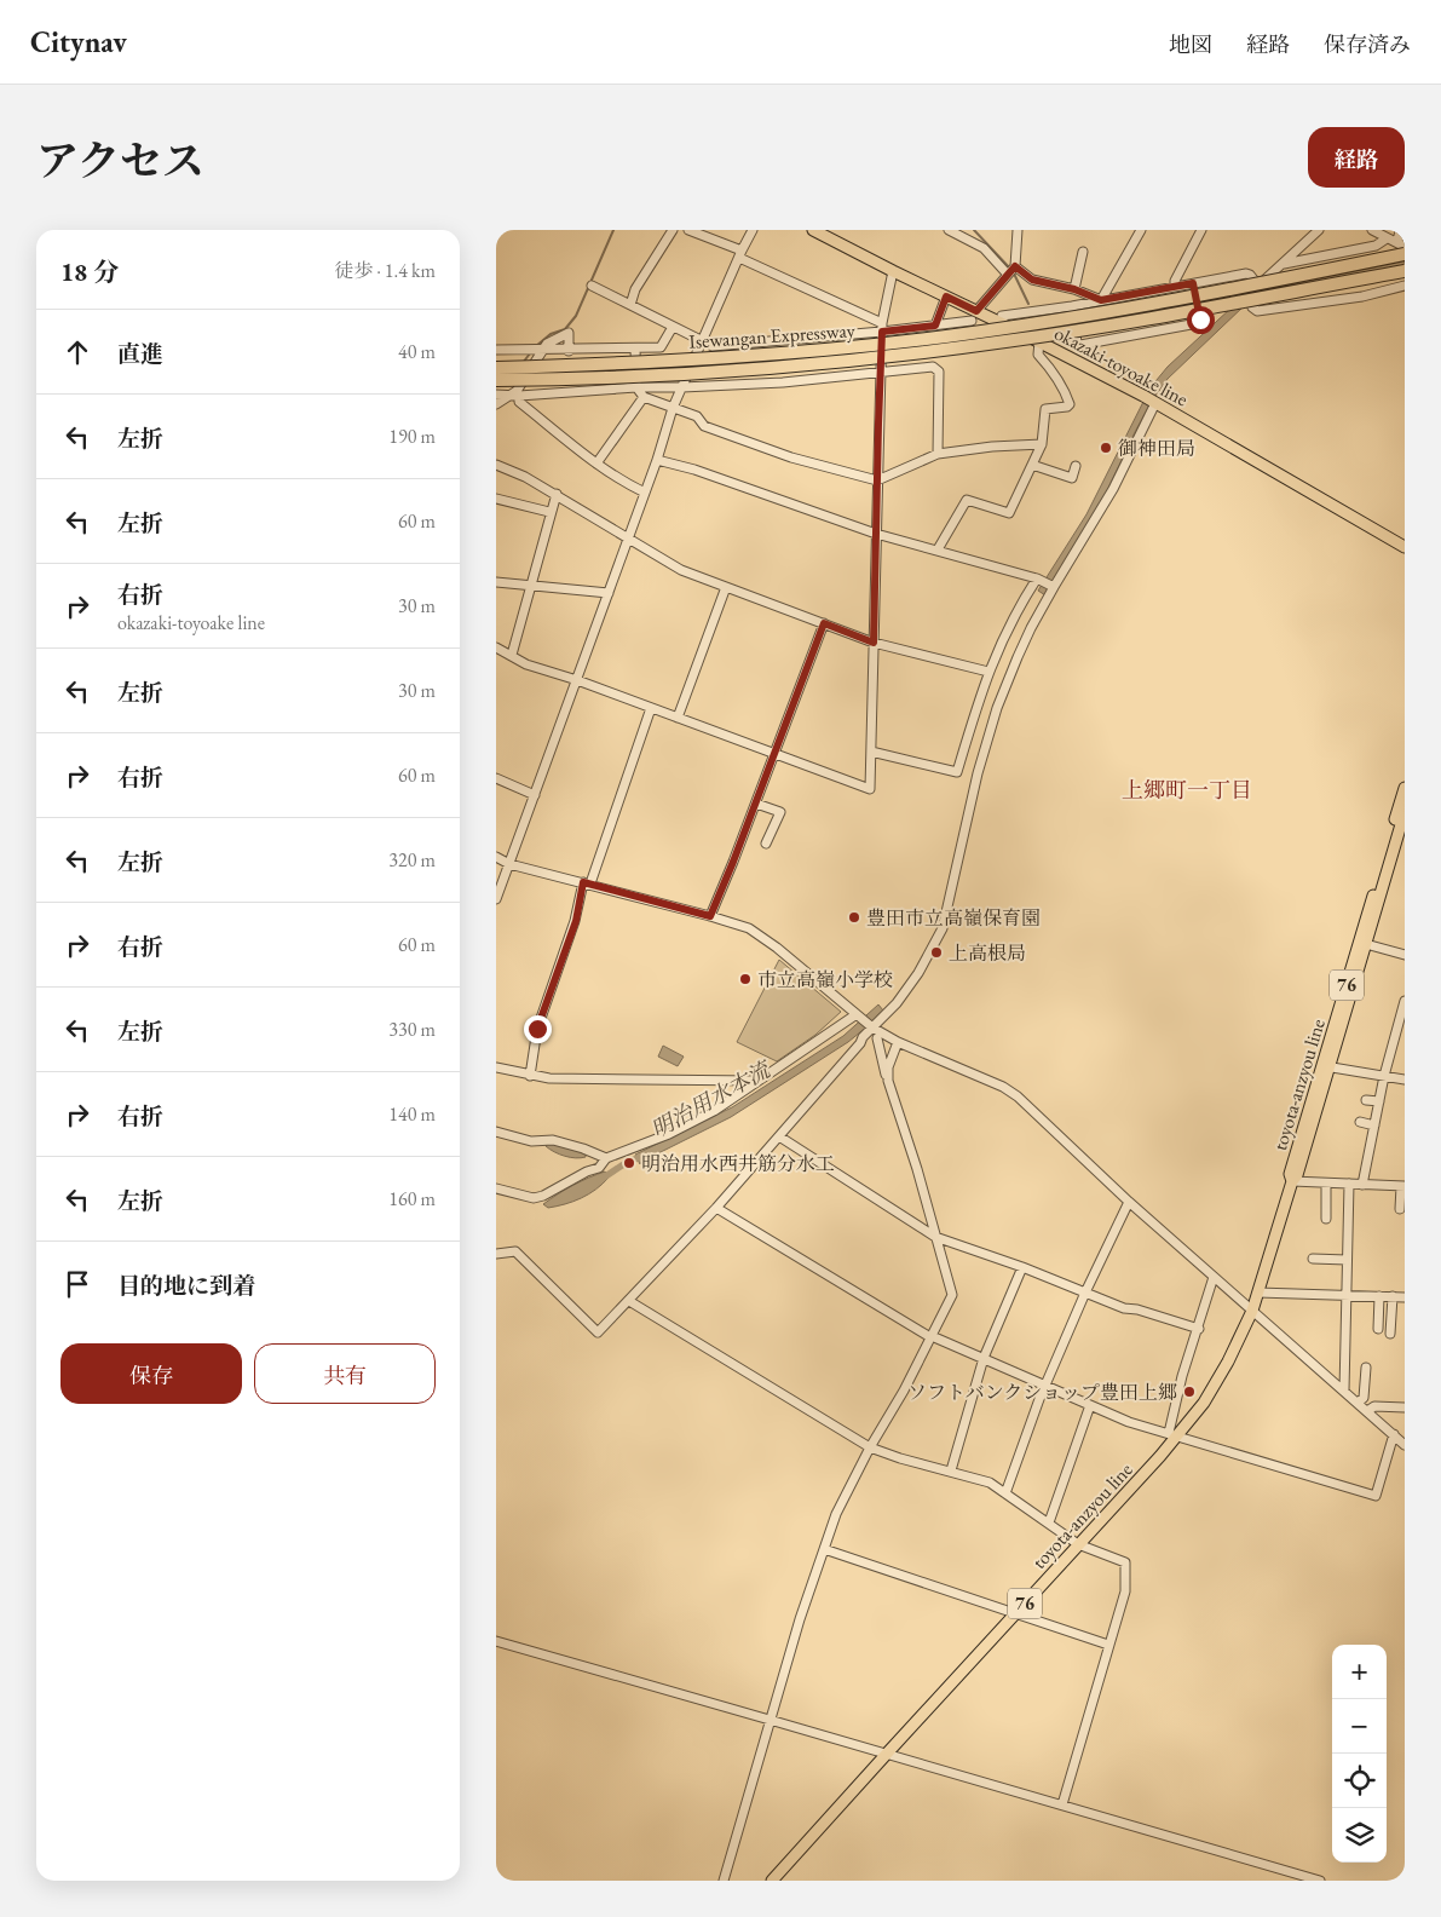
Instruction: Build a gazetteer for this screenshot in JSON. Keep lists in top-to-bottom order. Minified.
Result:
{"streets":{"highway":["Isewangan Expressway"],"main road":["okazaki-toyoake line","76","toyota-anzyou line"]},"districts":["上郷町一丁目"],"water":["明治用水本流"],"places":["御神田局","豊田市立高嶺保育園","上高根局","市立高嶺小学校","明治用水西井筋分水工","ソフトバンクショップ豊田上郷"],"page":{"header":"Citynav","nav":["地図","経路","保存済み"],"title":"アクセス","buttons":["経路",["保存","共有"]],"heading":["18 分","徒歩 · 1.4 km"],"list":[["直進","40 m"],["左折","190 m"],["左折","60 m"],["右折","okazaki-toyoake line","30 m"],["左折","30 m"],["右折","60 m"],["左折","320 m"],["右折","60 m"],["左折","330 m"],["右折","140 m"],["左折","160 m"],"目的地に到着"],"map_buttons":["+","−"]}}
